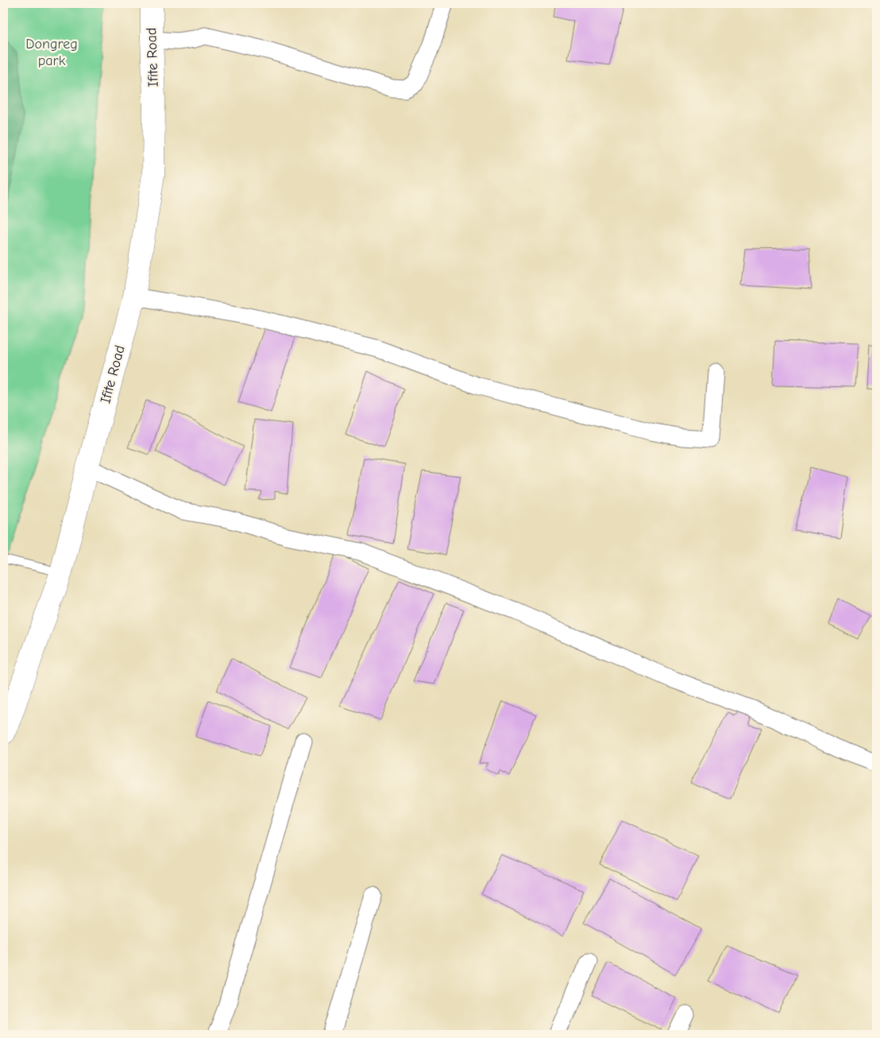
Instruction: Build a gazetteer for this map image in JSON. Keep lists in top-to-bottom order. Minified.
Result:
{"streets":{"street":["Ifite Road"]},"parks":["Dongreg park"]}
